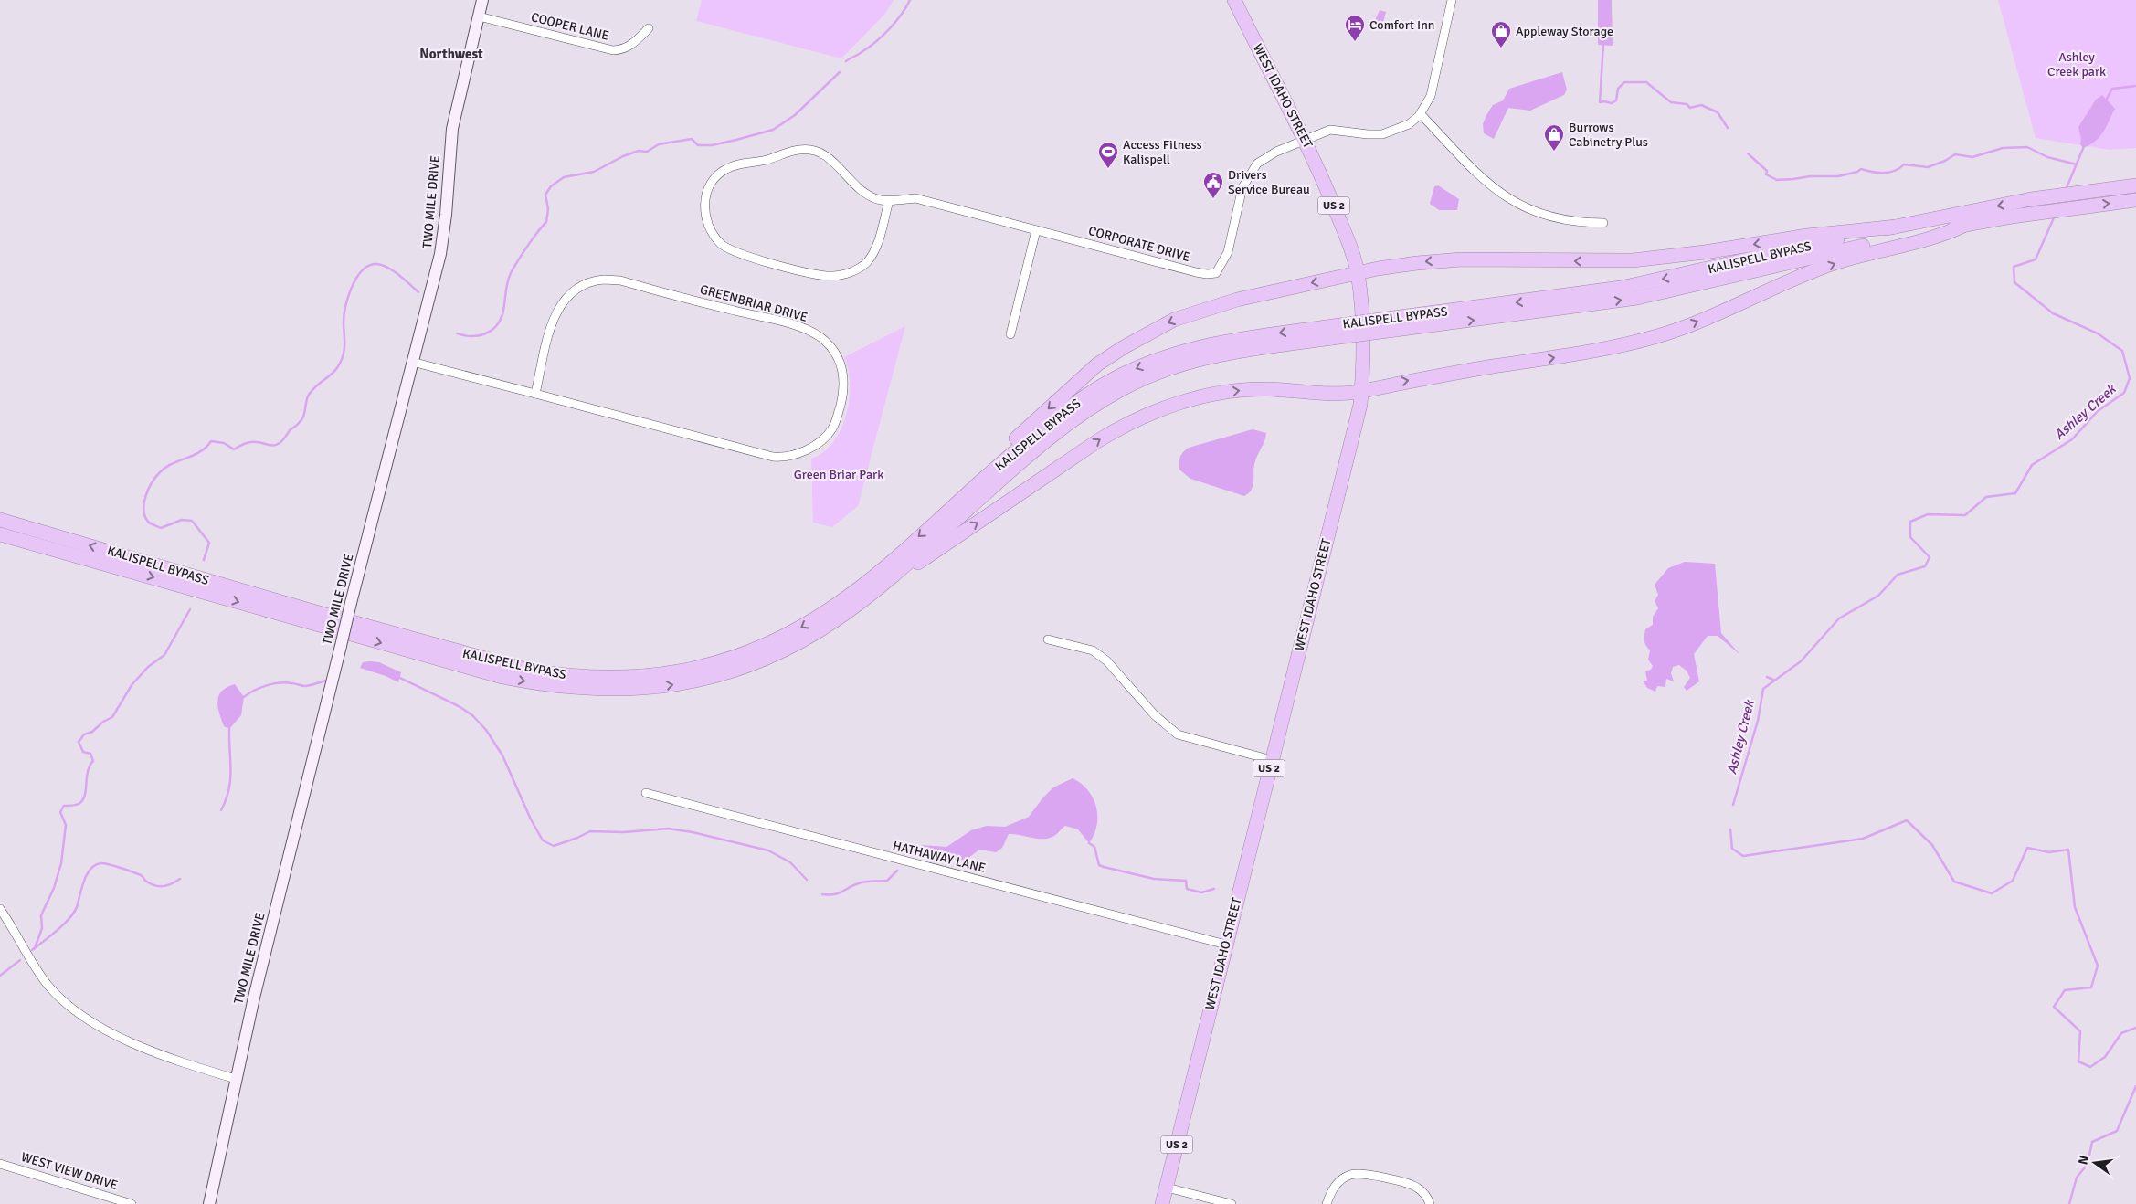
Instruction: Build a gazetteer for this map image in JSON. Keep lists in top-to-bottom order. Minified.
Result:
{"streets":{"highway":["WEST IDAHO STREET","US 2","KALISPELL BYPASS"],"street":["COOPER LANE","TWO MILE DRIVE","CORPORATE DRIVE","GREENBRIAR DRIVE","HATHAWAY LANE","WEST VIEW DRIVE"]},"crossings":[["COOPER LANE","TWO MILE DRIVE"],["WEST IDAHO STREET","CORPORATE DRIVE"],["WEST IDAHO STREET","HATHAWAY LANE"],["TWO MILE DRIVE","GREENBRIAR DRIVE"]],"districts":["Northwest"],"water":["Ashley Creek"],"parks":["Ashley Creek park","Green Briar Park"],"places":{"hotel":["Comfort Inn"],"shop":["Appleway Storage","Burrows Cabinetry Plus"],"sports":["Access Fitness Kalispell"],"public building":["Drivers Service Bureau"]},"north":"left"}
